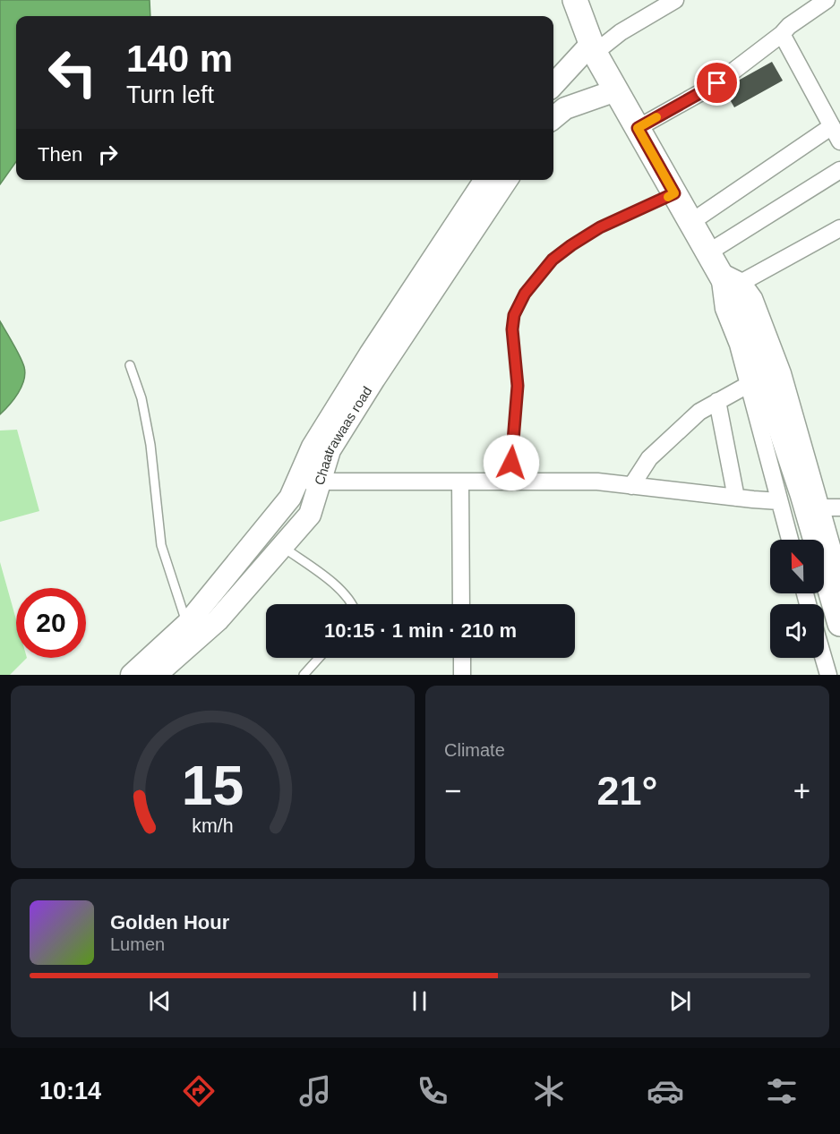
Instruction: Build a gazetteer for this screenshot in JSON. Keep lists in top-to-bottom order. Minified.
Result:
{"streets":{"street":["Chaatrawaas road"]},"north":"top","page":{"turn":["140 m","Turn left"],"then":"Then","limit":"20","trip":"10:15 · 1 min · 210 m","tile":"Climate","heat":["−","21°","+"],"song":["Golden Hour","Lumen"],"tabs":"10:14","gauge":["15","km/h"]}}
